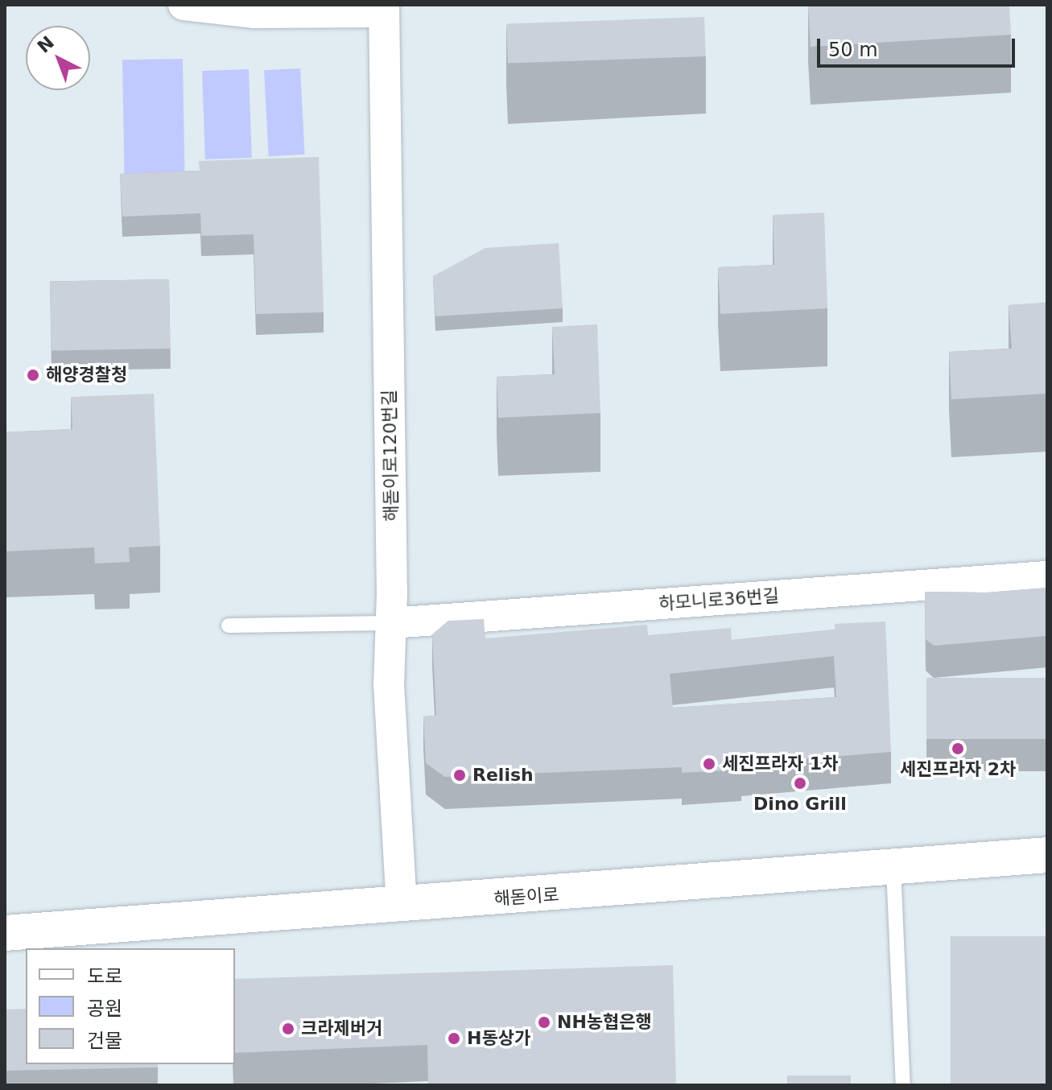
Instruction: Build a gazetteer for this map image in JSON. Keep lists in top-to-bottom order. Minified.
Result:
{"streets":{"street":["해돋이로120번길","하모니로36번길","해돋이로"]},"crossings":[["해돋이로120번길","하모니로36번길"],["해돋이로120번길","해돋이로"]],"places":["해양경찰청","세진프라자 2차","세진프라자 1차","Relish","Dino Grill","NH농협은행","크라제버거","H동상가"],"legend":["도로","공원","건물"],"scale_bar":"50 m","north":"top left"}
